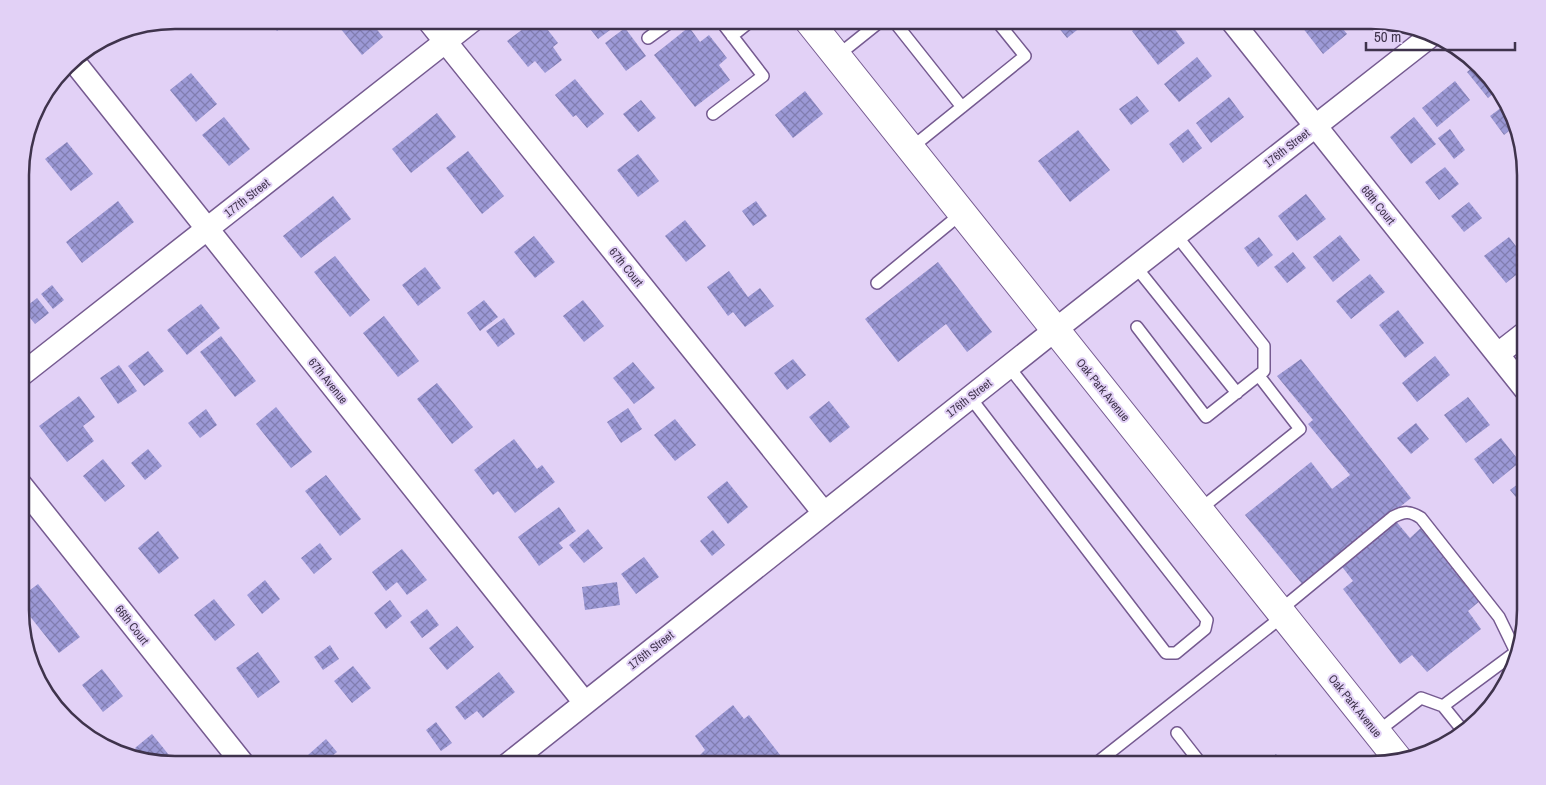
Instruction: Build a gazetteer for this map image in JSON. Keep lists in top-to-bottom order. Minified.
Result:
{"streets":{"street":["176th Street","177th Street","68th Court","67th Court","67th Avenue","Oak Park Avenue","66th Court"]},"crossings":[["176th Street","68th Court"],["176th Street","67th Court"],["176th Street","67th Avenue"],["176th Street","Oak Park Avenue"],["177th Street","67th Court"],["177th Street","67th Avenue"]],"scale_bar":"50 m"}
